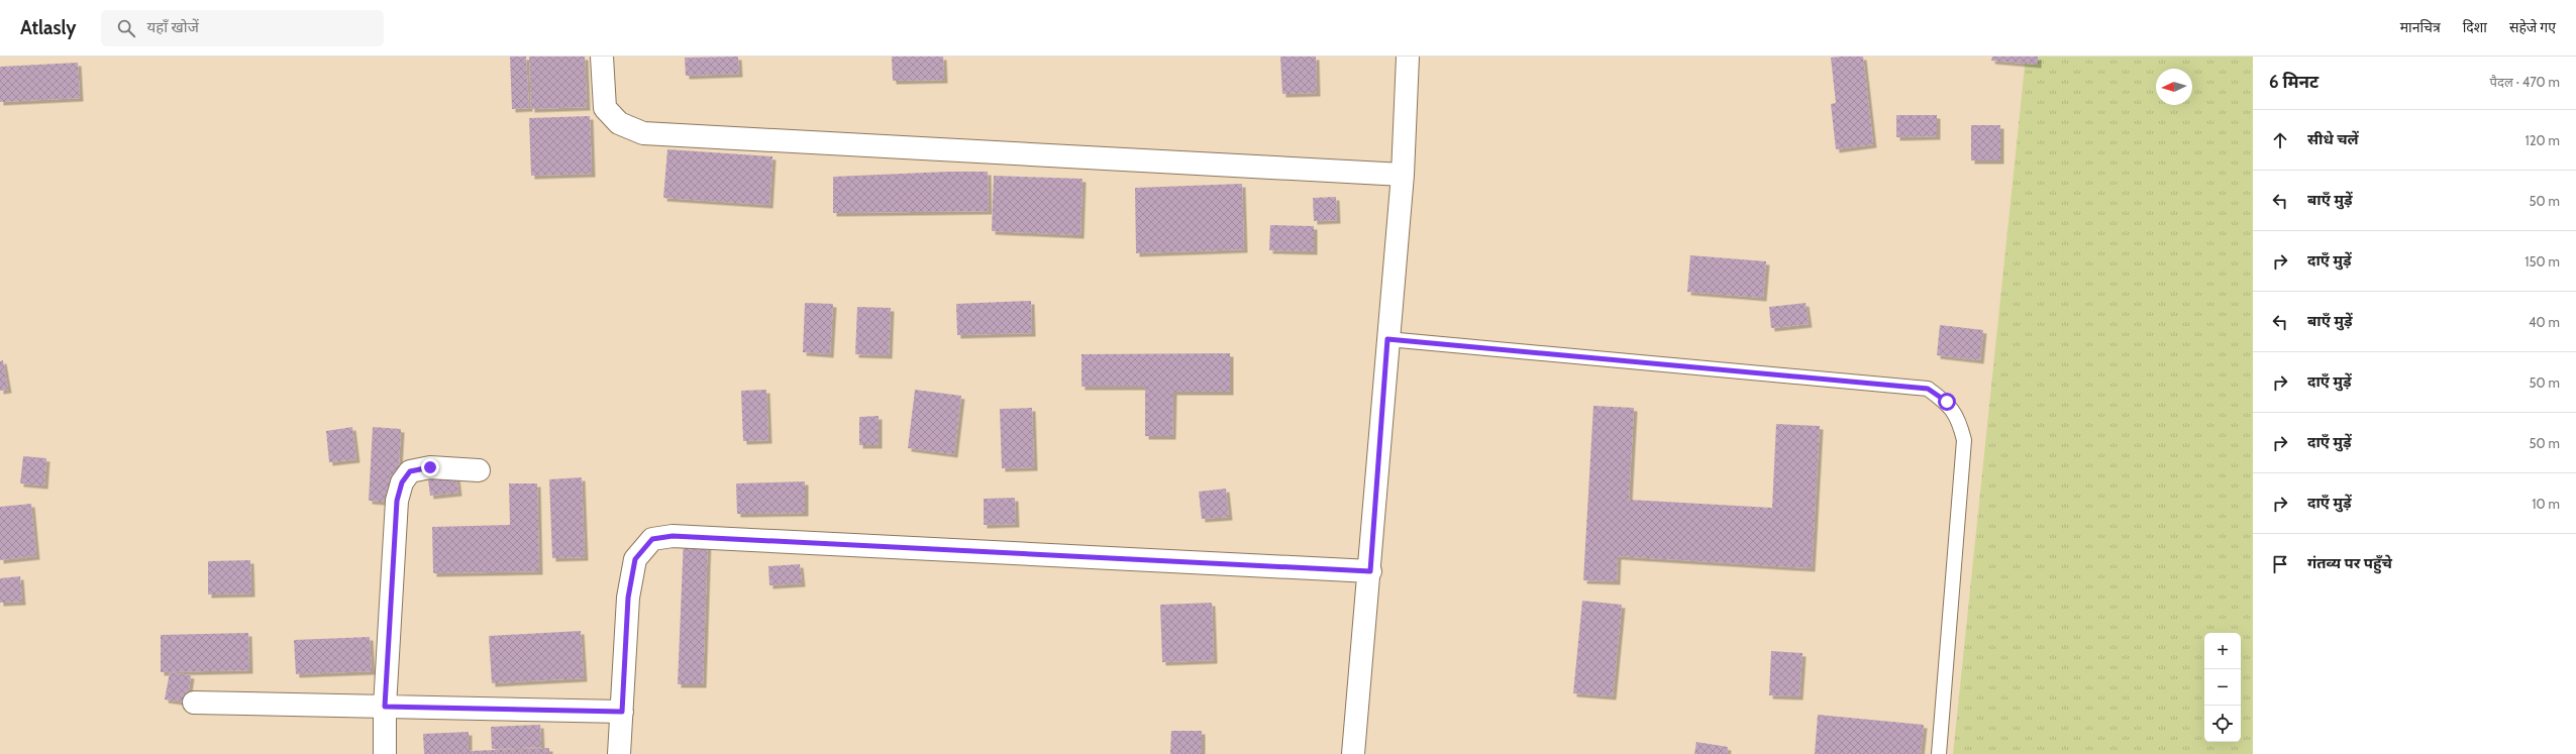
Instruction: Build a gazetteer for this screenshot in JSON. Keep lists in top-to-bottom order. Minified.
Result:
{"north":"left","page":{"header":"Atlasly","search":"यहाँ खोजें","nav":["मानचित्र","दिशा","सहेजे गए"],"heading":["6 मिनट","पैदल · 470 m"],"list":[["सीधे चलें","120 m"],["बाएँ मुड़ें","50 m"],["दाएँ मुड़ें","150 m"],["बाएँ मुड़ें","40 m"],["दाएँ मुड़ें","50 m"],["दाएँ मुड़ें","50 m"],["दाएँ मुड़ें","10 m"],"गंतव्य पर पहुँचे"],"map_buttons":["+","−"]}}
